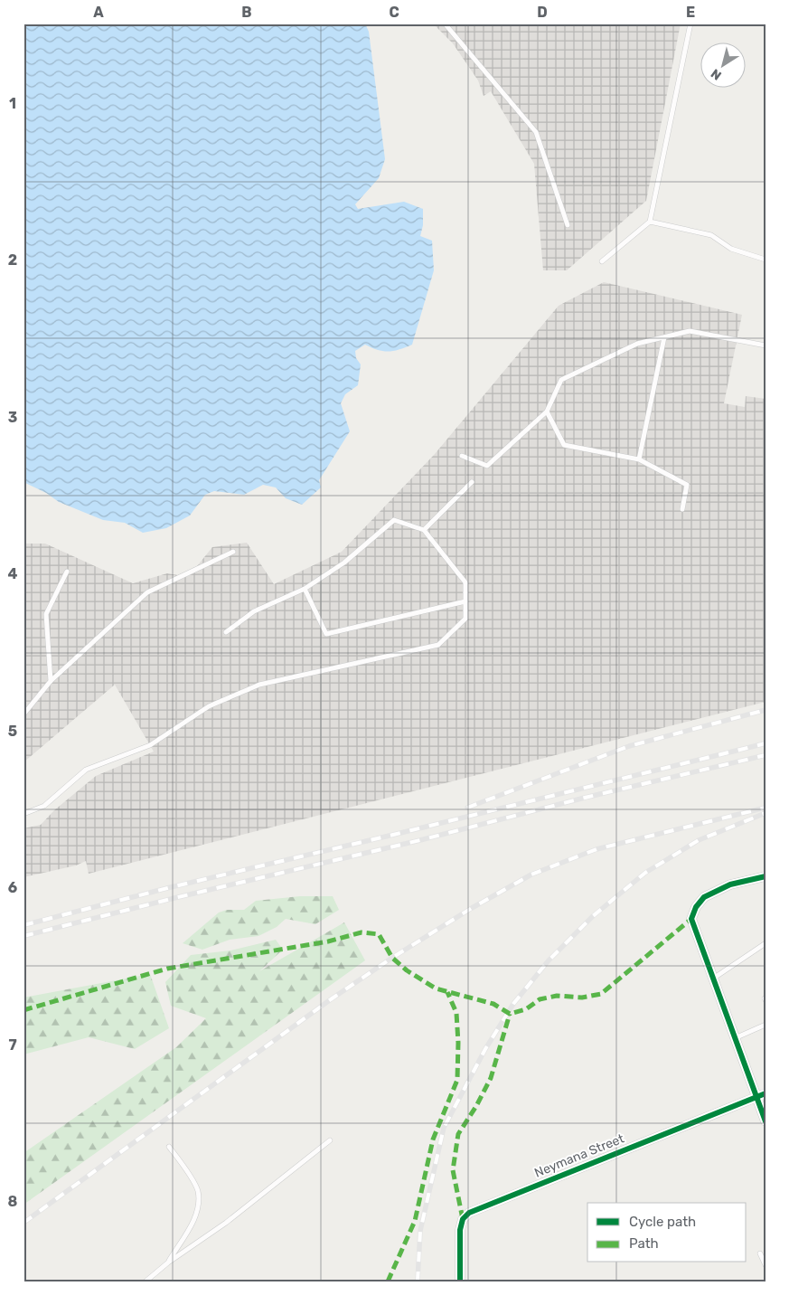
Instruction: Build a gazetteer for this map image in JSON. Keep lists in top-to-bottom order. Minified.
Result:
{"streets":{"street":["Neymana Street"]},"legend":["Cycle path","Path"],"north":"bottom left","grid":{"columns":["A","B","C","D","E"],"rows":["1","2","3","4","5","6","7","8"]}}
